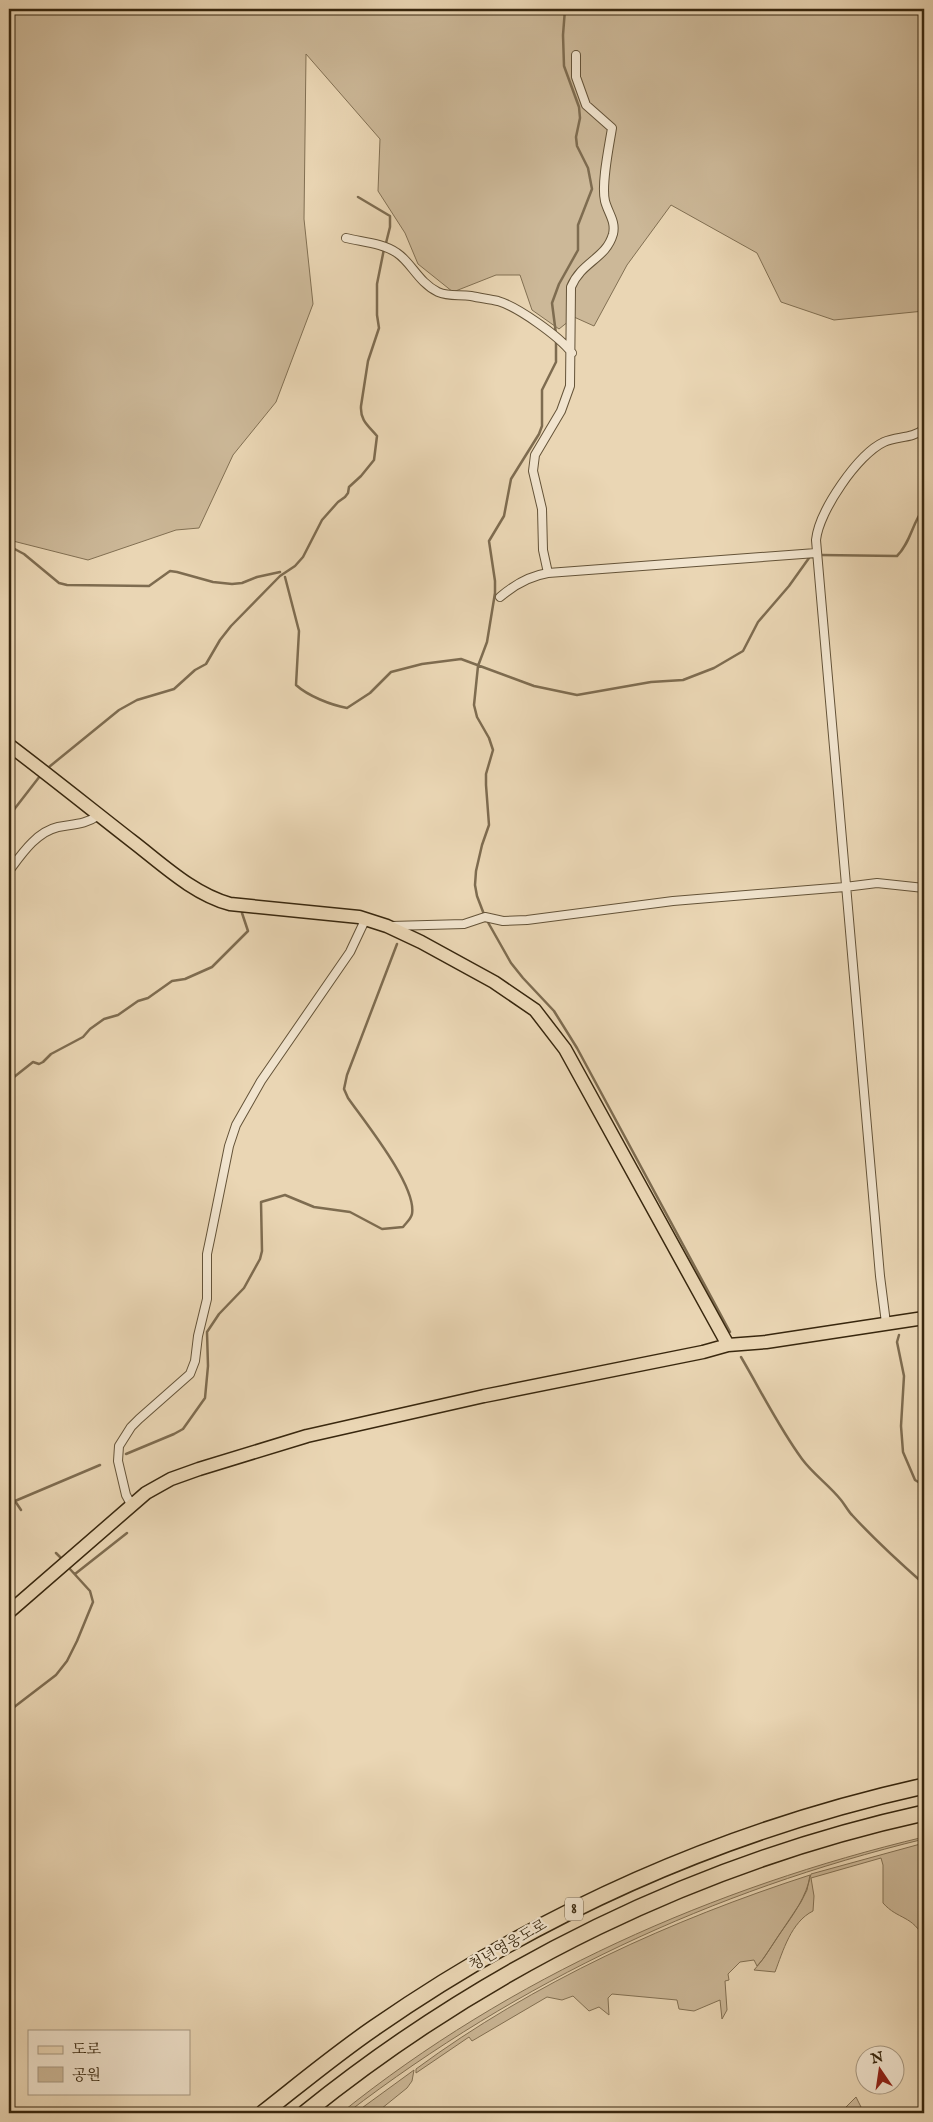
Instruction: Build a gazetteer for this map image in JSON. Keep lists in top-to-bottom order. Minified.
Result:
{"streets":{"highway":["8","청년영웅도로"]},"legend":["도로","공원"],"north":"top"}
